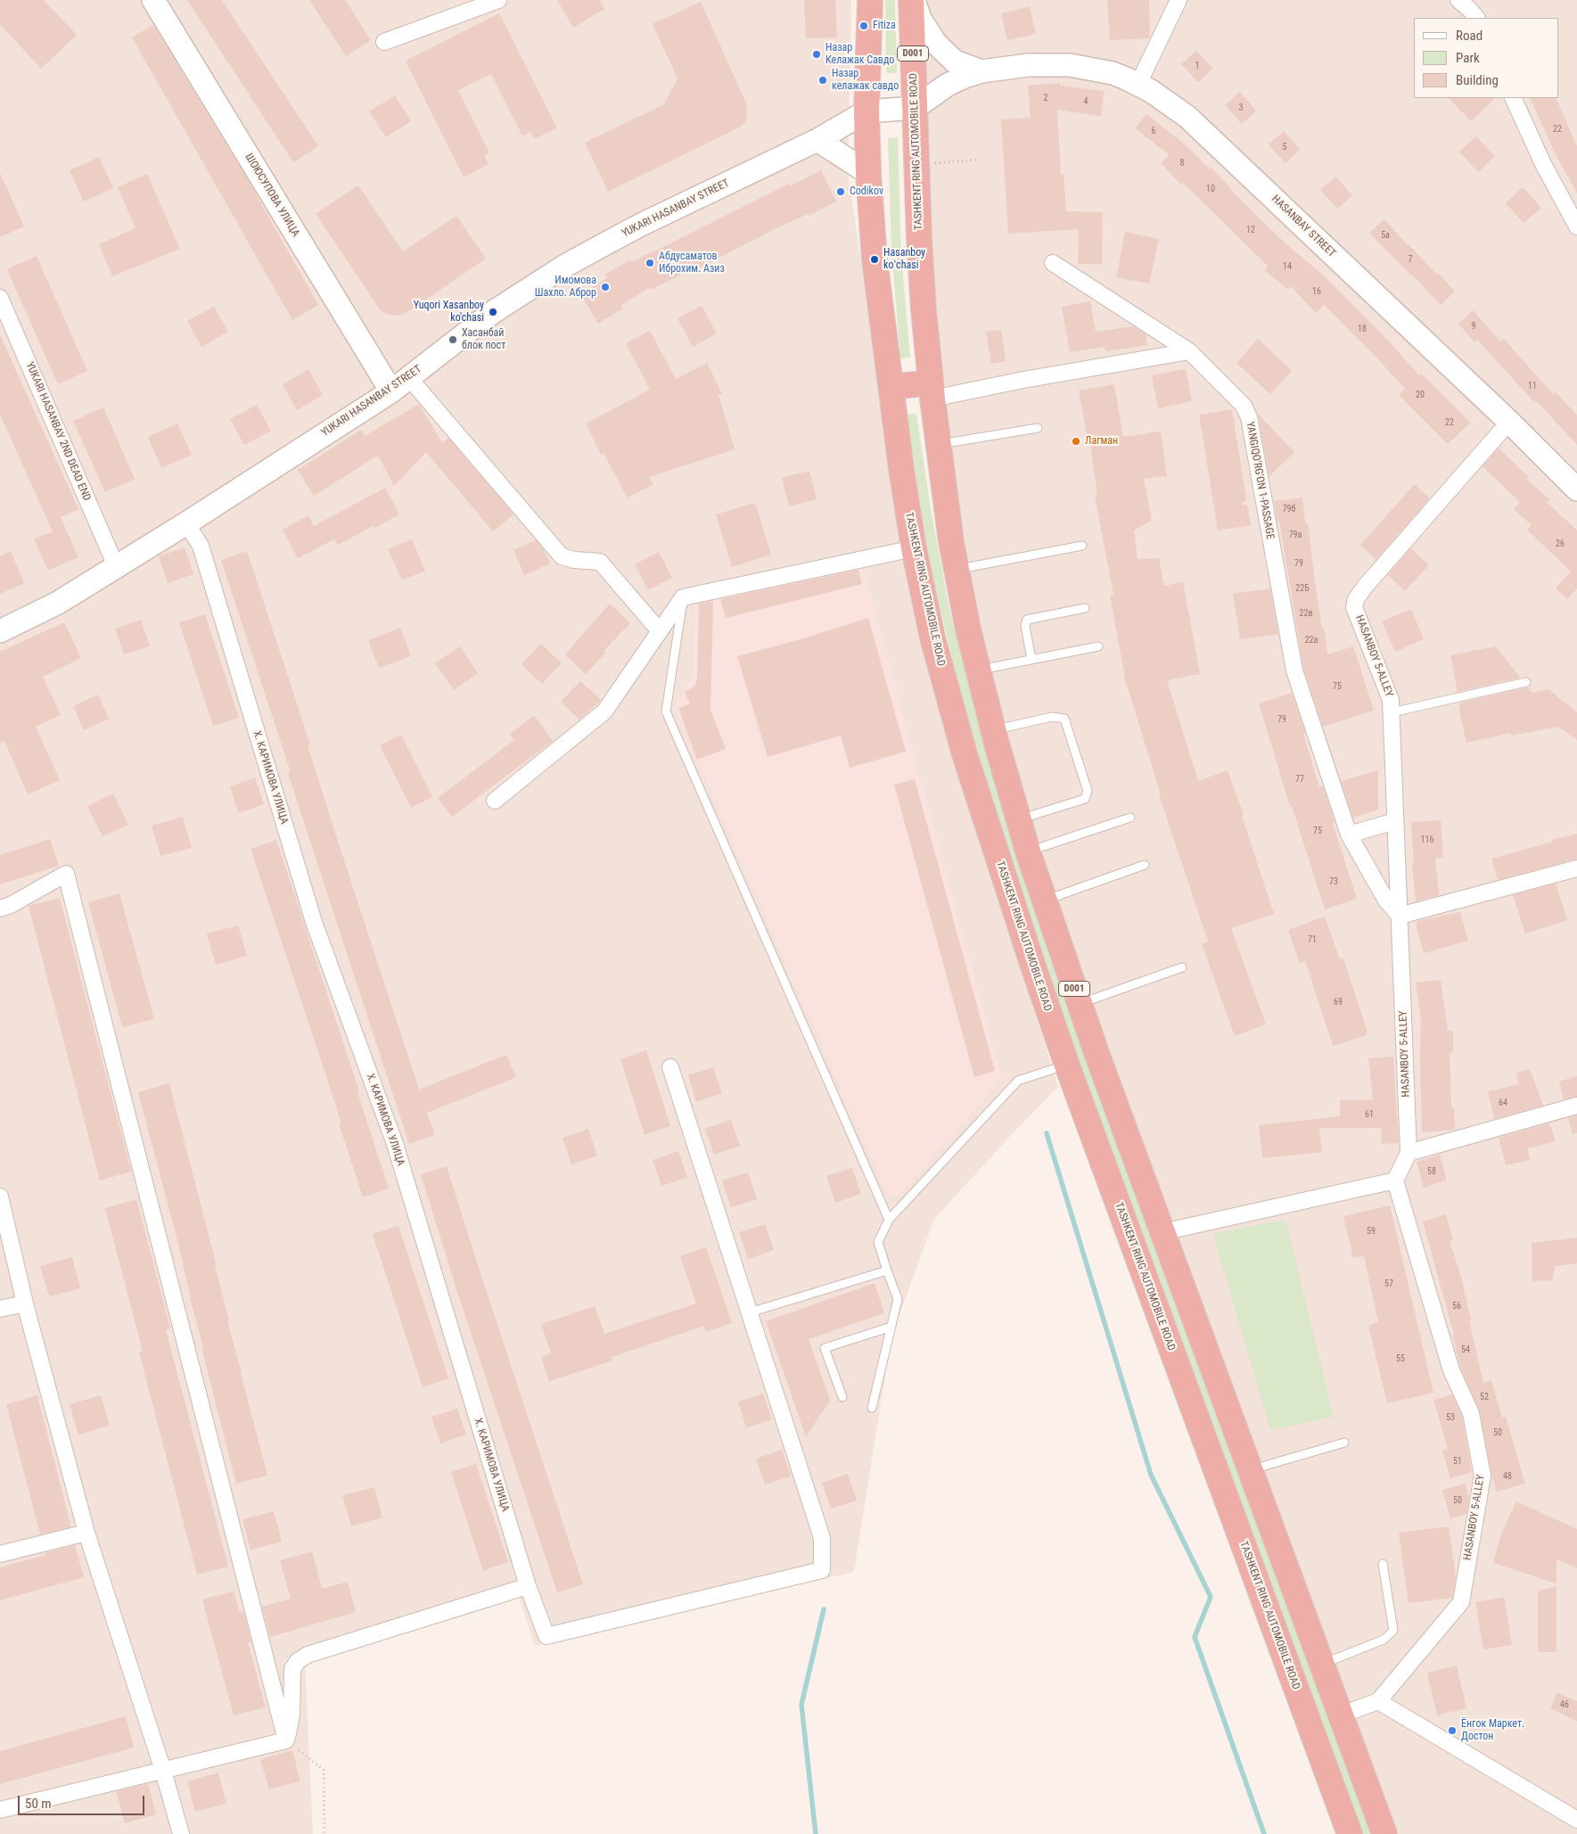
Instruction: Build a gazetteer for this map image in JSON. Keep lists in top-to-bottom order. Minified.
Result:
{"streets":{"highway":["D001","TASHKENT RING AUTOMOBILE ROAD"],"street":["ШОЮСУПОВА УЛИЦА","YUKARI HASANBAY STREET","HASANBAY STREET","YUKARI HASANBAY 2ND DEAD END","YANGIQO'RG'ON 1-PASSAGE","HASANBOY 5-ALLEY","Х. КАРИМОВА УЛИЦА"]},"crossings":[["TASHKENT RING AUTOMOBILE ROAD","YUKARI HASANBAY STREET"],["TASHKENT RING AUTOMOBILE ROAD","HASANBAY STREET"],["ШОЮСУПОВА УЛИЦА","YUKARI HASANBAY STREET"],["YUKARI HASANBAY STREET","YUKARI HASANBAY 2ND DEAD END"],["YUKARI HASANBAY STREET","Х. КАРИМОВА УЛИЦА"],["HASANBAY STREET","HASANBOY 5-ALLEY"],["YANGIQO'RG'ON 1-PASSAGE","HASANBOY 5-ALLEY"]],"places":["Fitiza","Назар Келажак Савдо","Назар келажак савдо","Codikov","Hasanboy koʻchasi","Абдусаматов Иброхим. Азиз","Имомова Шахло. Аброр","Yuqori Xasanboy ko'chasi","Хасанбай блок пост","Лагман","Ёнгок Маркет. Достон"],"house_numbers":["1","2","4","3","22","6","5","8","10","12","5а","7","14","16","9","18","11","20","22","79б","79а","26","79","22Б","22в","22a","75","79","77","75","116","73","71","69","64","61","58","59","57","56","54","55","52","53","50","51","48","50","46"],"legend":["Road","Park","Building"],"scale_bar":"50 m"}
